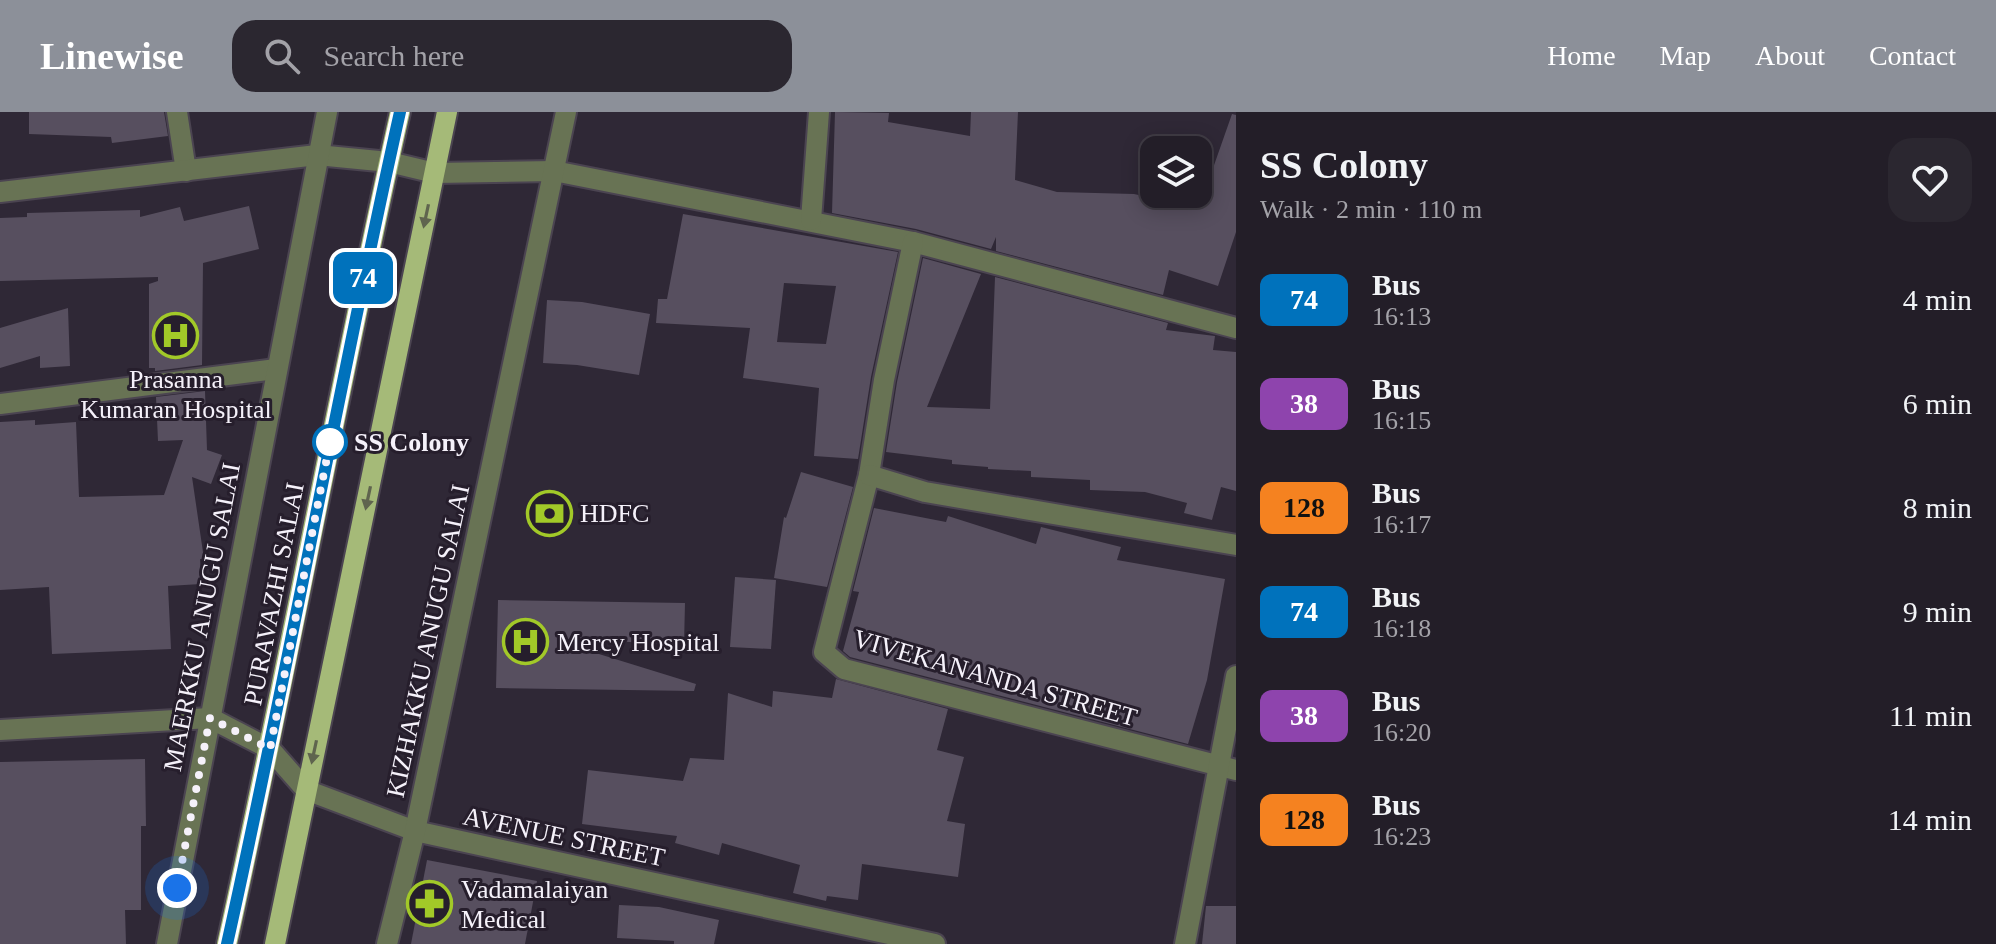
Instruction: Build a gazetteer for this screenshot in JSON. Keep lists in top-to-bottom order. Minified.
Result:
{"streets":{"main road":["PURAVAZHI SALAI"],"street":["MAERKKU ANUGU SALAI","KIZHAKKU ANUGU SALAI","VIVEKANANDA STREET","AVENUE STREET"]},"crossings":[["PURAVAZHI SALAI","AVENUE STREET"],["MAERKKU ANUGU SALAI","AVENUE STREET"],["KIZHAKKU ANUGU SALAI","AVENUE STREET"]],"places":{"hospital":["Prasanna Kumaran Hospital","Mercy Hospital"],"other":["SS Colony"],"bank":["HDFC"],"pharmacy":["Vadamalaiyan Medical"]},"lines":["bus line 74"],"page":{"header":"Linewise","search":"Search here","nav":["Home","Map","About","Contact"],"on_map":"74","heading":["SS Colony","Walk · 2 min · 110 m"],"list":[{"mark":"74","name":"Bus","note":"16:13","value":"4 min"},{"mark":"38","name":"Bus","note":"16:15","value":"6 min"},{"mark":"128","name":"Bus","note":"16:17","value":"8 min"},{"mark":"74","name":"Bus","note":"16:18","value":"9 min"},{"mark":"38","name":"Bus","note":"16:20","value":"11 min"},{"mark":"128","name":"Bus","note":"16:23","value":"14 min"}]}}
